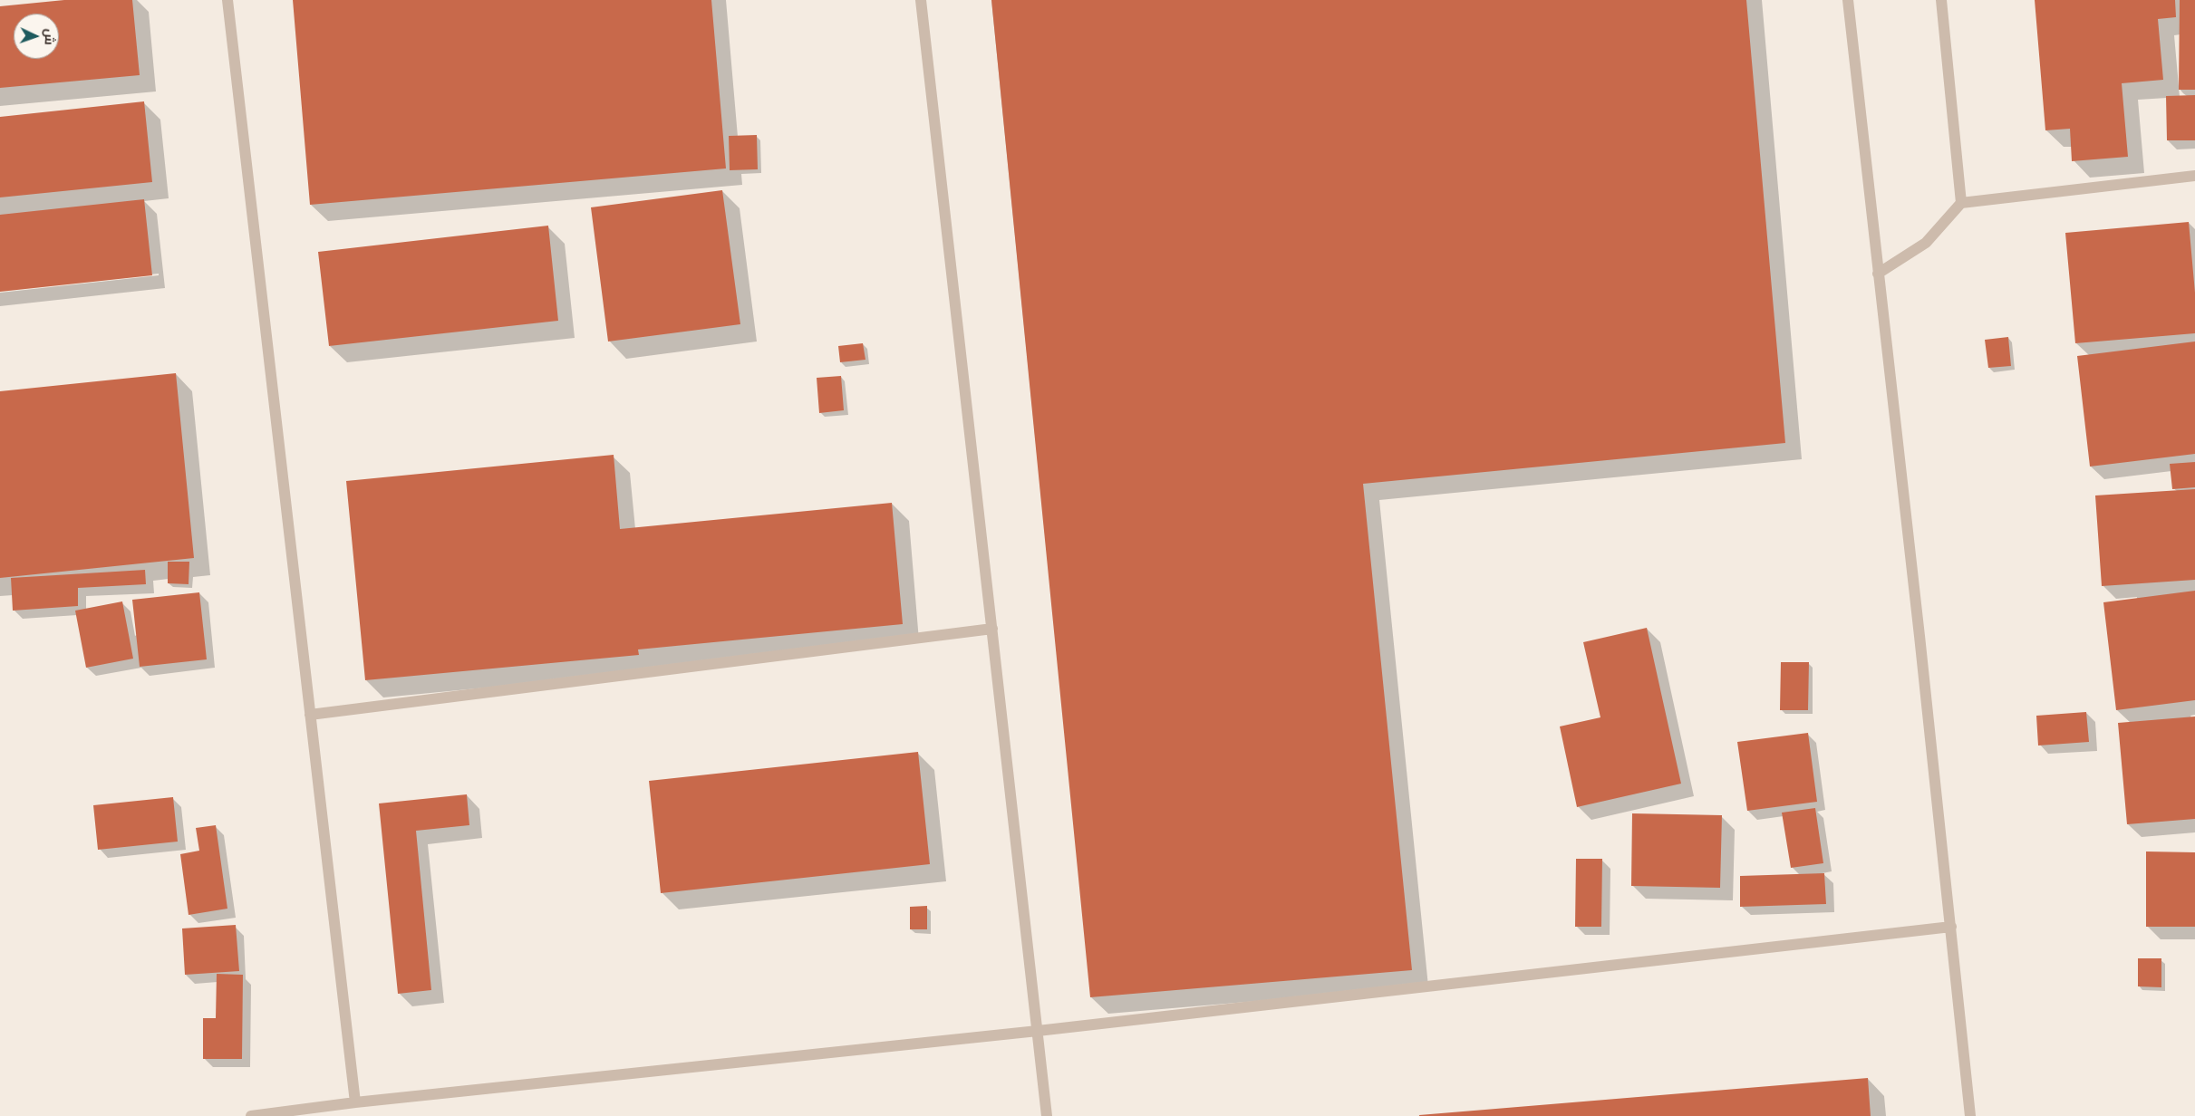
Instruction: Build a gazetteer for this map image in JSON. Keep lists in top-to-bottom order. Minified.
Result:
{"north":"right"}
